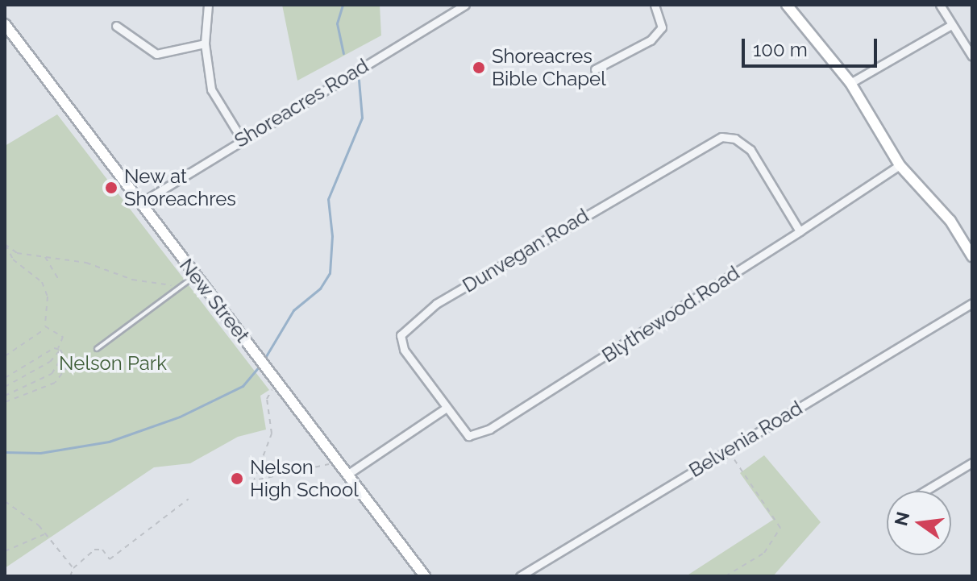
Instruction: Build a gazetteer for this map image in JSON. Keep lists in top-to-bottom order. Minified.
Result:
{"streets":{"main road":["New Street"],"street":["Shoreacres Road","Dunvegan Road","Blythewood Road","Belvenia Road"]},"crossings":[["Shoreacres Road","New Street"],["Dunvegan Road","Blythewood Road"]],"parks":["Nelson Park"],"places":["Shoreacres Bible Chapel","New at Shoreachres","Nelson High School"],"scale_bar":"100 m","north":"left"}
